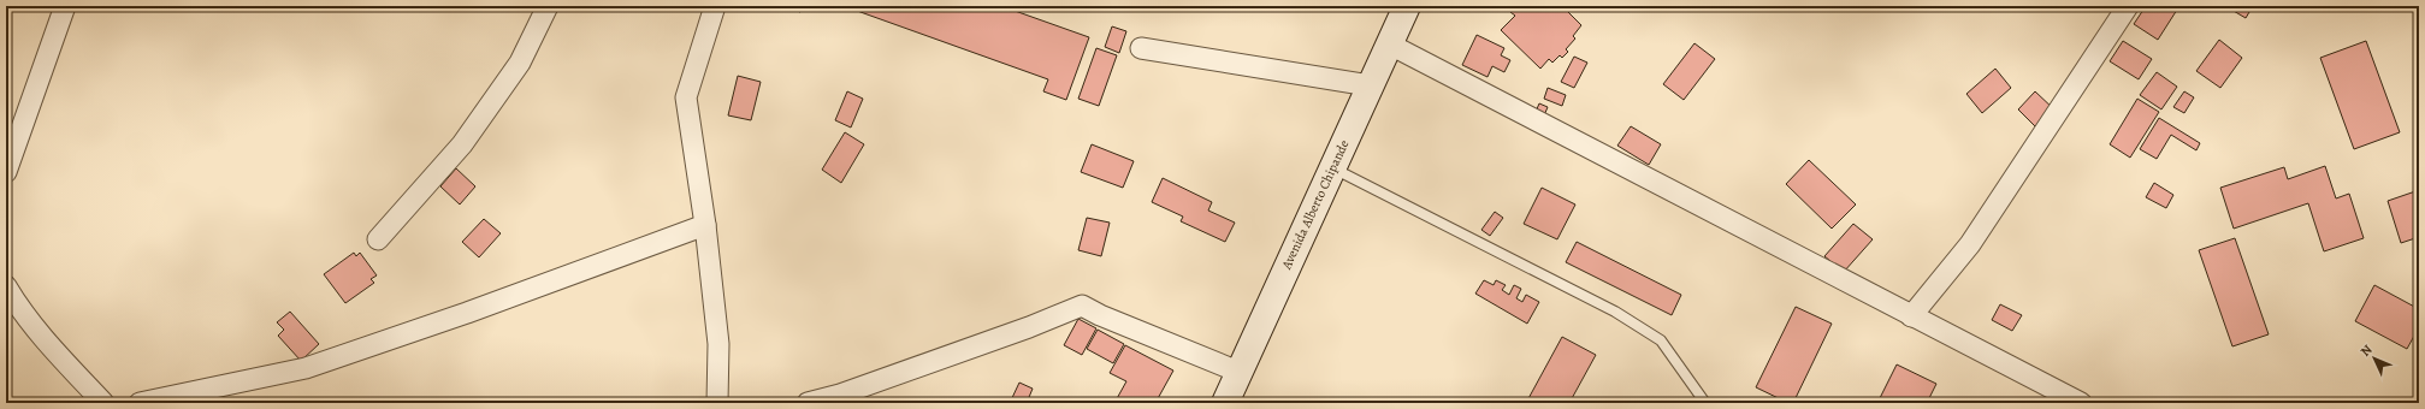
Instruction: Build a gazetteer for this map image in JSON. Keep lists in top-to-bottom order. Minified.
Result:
{"streets":{"main road":["Avenida Alberto Chipande"]},"north":"top left"}
